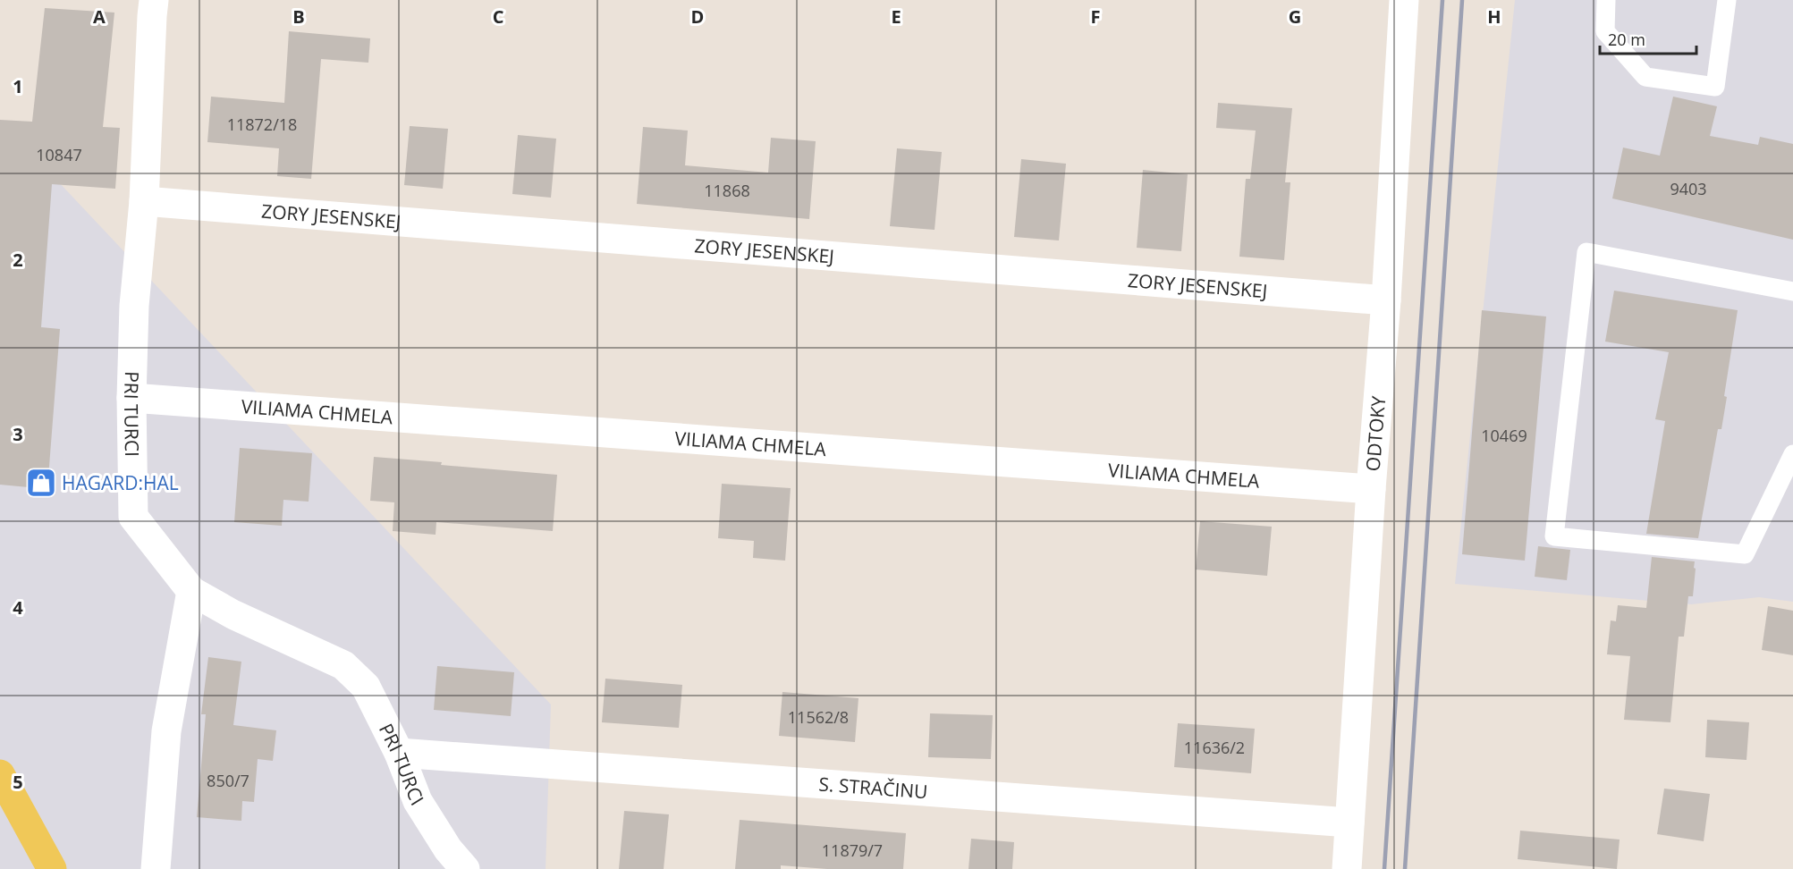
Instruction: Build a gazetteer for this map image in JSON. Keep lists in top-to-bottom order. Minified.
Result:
{"streets":{"street":["ZORY JESENSKEJ","VILIAMA CHMELA","PRI TURCI","ODTOKY","S. STRAČINU"]},"crossings":[["ZORY JESENSKEJ","PRI TURCI"],["ZORY JESENSKEJ","ODTOKY"],["VILIAMA CHMELA","PRI TURCI"],["VILIAMA CHMELA","ODTOKY"],["PRI TURCI","S. STRAČINU"],["ODTOKY","S. STRAČINU"]],"places":{"shop":["HAGARD:HAL"]},"house_numbers":["11872/18","10847","9403","11868","10469","11562/8","11636/2","850/7","11879/7"],"scale_bar":"20 m","grid":{"columns":["A","B","C","D","E","F","G","H"],"rows":["1","2","3","4","5"]}}
